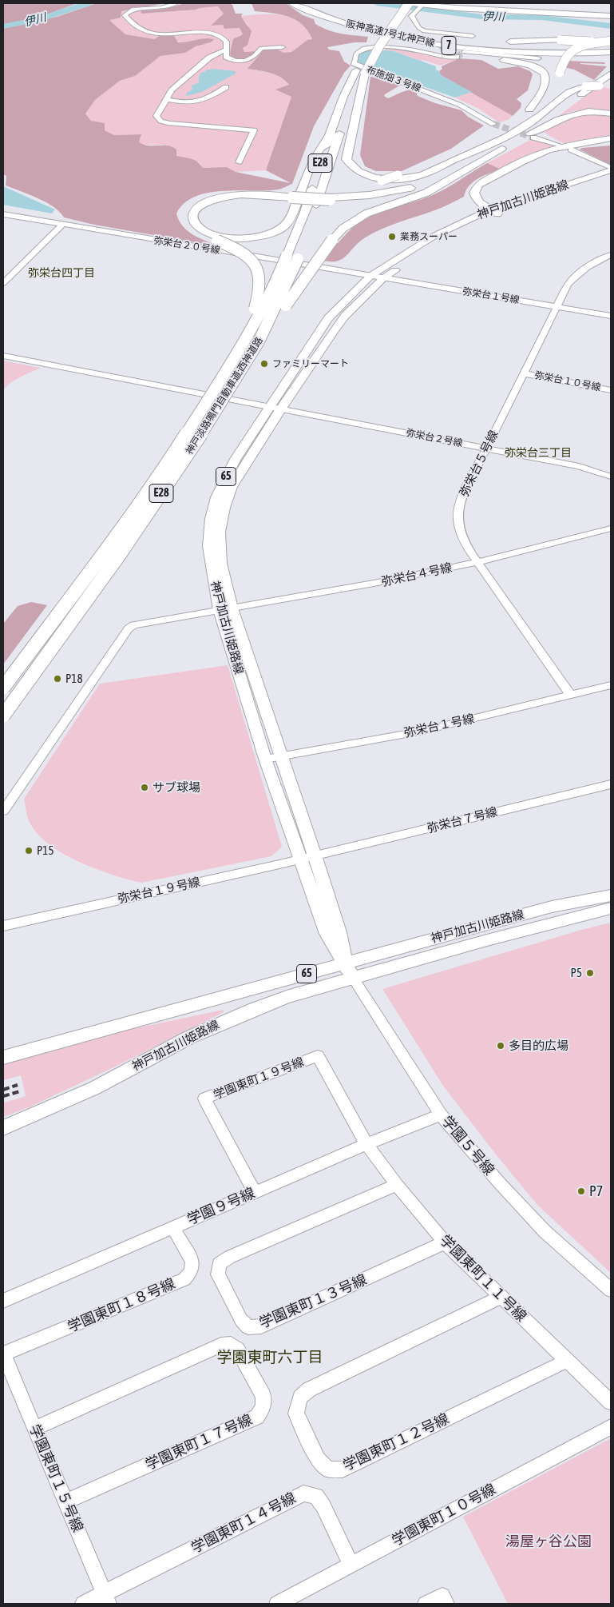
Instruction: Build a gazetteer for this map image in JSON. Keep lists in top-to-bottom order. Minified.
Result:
{"streets":{"highway":["阪神高速7号北神戸線","7","E28","神戸淡路鳴門自動車道;西神道路"],"main road":["神戸加古川姫路線","65"],"street":["布施畑３号線","弥栄台２０号線","弥栄台１号線","弥栄台１０号線","弥栄台２号線","弥栄台５号線","弥栄台４号線","弥栄台７号線","弥栄台１９号線","学園東町１９号線","学園５号線","学園９号線","学園東町１１号線","学園東町１３号線","学園東町１８号線","学園東町１７号線","学園東町１２号線","学園東町１５号線","学園東町１０号線","学園東町１４号線"]},"crossings":[["阪神高速7号北神戸線","布施畑３号線"],["神戸加古川姫路線","弥栄台２０号線"],["神戸加古川姫路線","弥栄台１号線"],["神戸加古川姫路線","弥栄台２号線"],["神戸加古川姫路線","弥栄台４号線"],["神戸加古川姫路線","弥栄台７号線"],["神戸加古川姫路線","弥栄台１９号線"],["神戸加古川姫路線","学園５号線"],["弥栄台２０号線","弥栄台１号線"],["弥栄台１号線","弥栄台５号線"],["弥栄台１０号線","弥栄台５号線"],["弥栄台２号線","弥栄台５号線"],["弥栄台５号線","弥栄台４号線"],["弥栄台７号線","弥栄台１９号線"],["学園東町１９号線","学園９号線"],["学園東町１９号線","学園東町１１号線"],["学園５号線","学園９号線"],["学園９号線","学園東町１１号線"],["学園９号線","学園東町１８号線"],["学園東町１１号線","学園東町１３号線"],["学園東町１１号線","学園東町１２号線"],["学園東町１８号線","学園東町１５号線"],["学園東町１７号線","学園東町１５号線"],["学園東町１５号線","学園東町１４号線"],["学園東町１０号線","学園東町１４号線"]],"districts":["弥栄台四丁目","弥栄台三丁目","学園東町六丁目"],"water":["伊川"],"parks":["湯屋ヶ谷公園"],"places":["業務スーパー","ファミリーマート","P18","サブ球場","P15","P5","多目的広場","P7"]}
